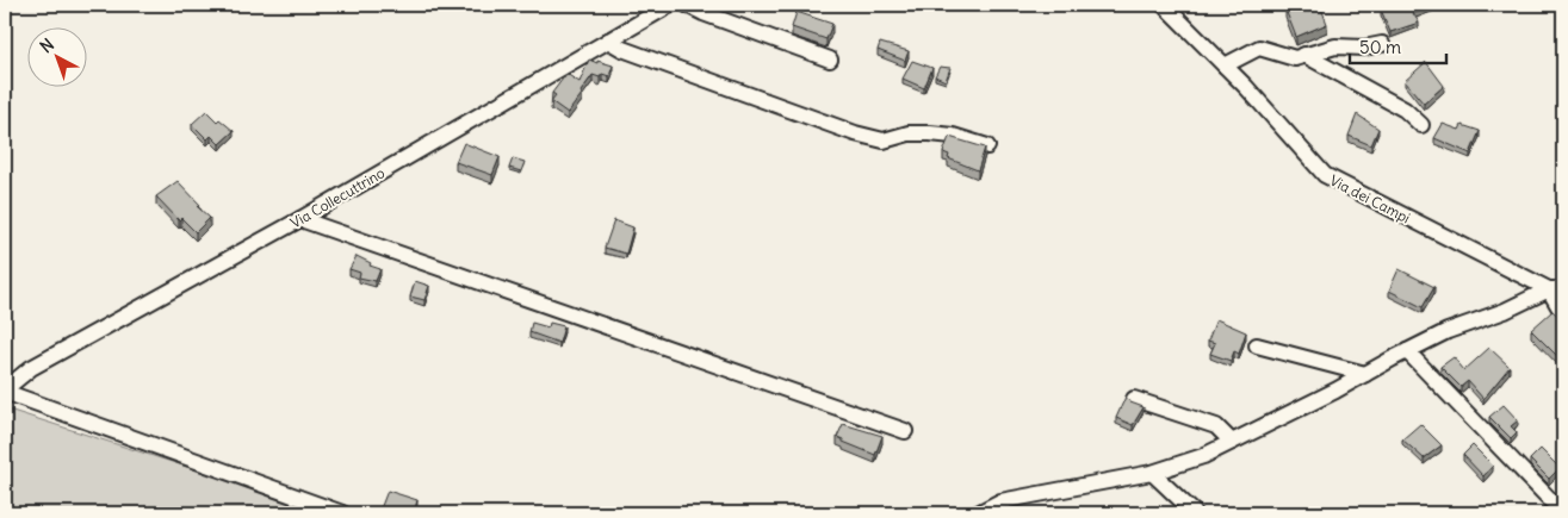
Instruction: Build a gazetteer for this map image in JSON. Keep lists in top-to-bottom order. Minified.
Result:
{"streets":{"street":["Via Collecuttrino","Via dei Campi"]},"scale_bar":"50 m","north":"top left"}
